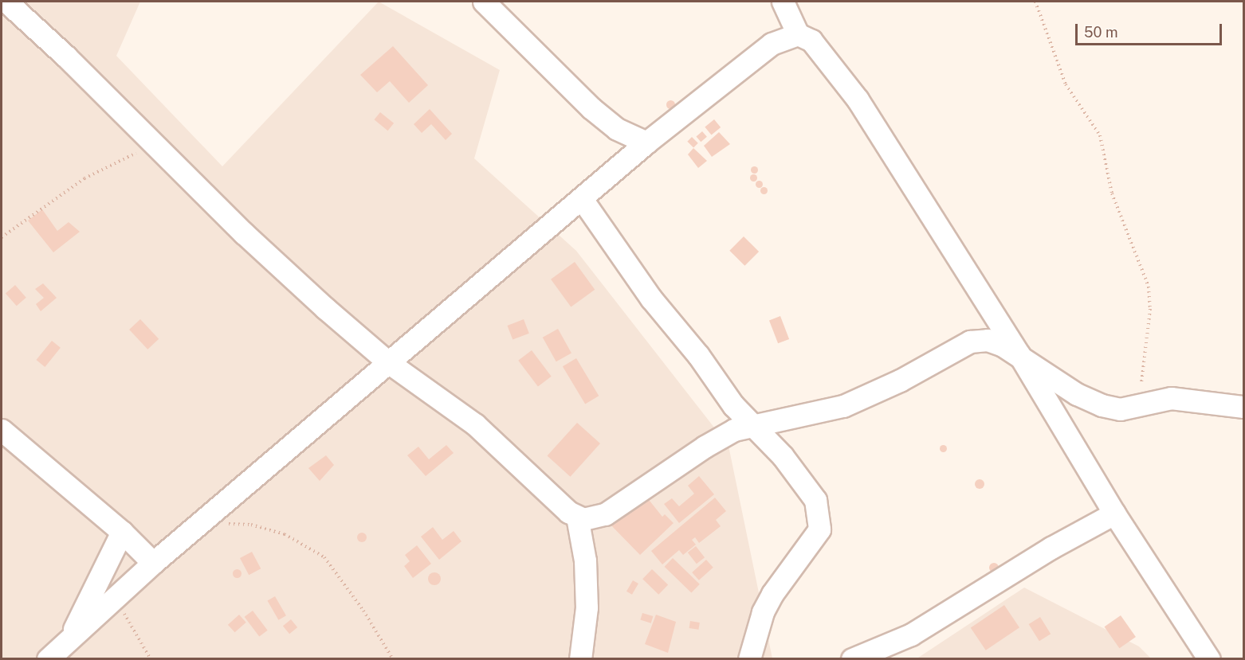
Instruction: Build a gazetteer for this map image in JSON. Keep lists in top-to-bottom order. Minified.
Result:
{"scale_bar":"50 m"}
